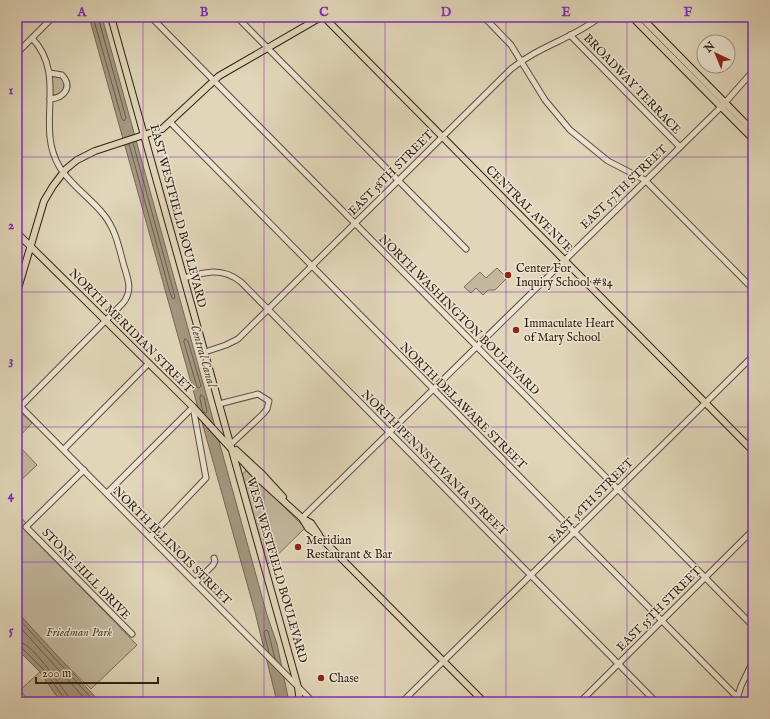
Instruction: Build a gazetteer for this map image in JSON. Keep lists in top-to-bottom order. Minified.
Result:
{"streets":{"main road":["CENTRAL AVENUE","EAST WESTFIELD BOULEVARD","NORTH MERIDIAN STREET","WEST WESTFIELD BOULEVARD"],"street":["BROADWAY TERRACE","EAST 58TH STREET","EAST 57TH STREET","NORTH WASHINGTON BOULEVARD","NORTH DELAWARE STREET","NORTH PENNSYLVANIA STREET","EAST 56TH STREET","NORTH ILLINOIS STREET","STONE HILL DRIVE","EAST 55TH STREET"]},"crossings":[["BROADWAY TERRACE","EAST 58TH STREET"],["BROADWAY TERRACE","EAST 57TH STREET"],["EAST 58TH STREET","CENTRAL AVENUE"],["EAST 58TH STREET","EAST WESTFIELD BOULEVARD"],["EAST 58TH STREET","NORTH WASHINGTON BOULEVARD"],["EAST 58TH STREET","NORTH DELAWARE STREET"],["EAST 58TH STREET","NORTH PENNSYLVANIA STREET"],["EAST 57TH STREET","CENTRAL AVENUE"],["EAST 57TH STREET","NORTH WASHINGTON BOULEVARD"],["EAST 57TH STREET","NORTH MERIDIAN STREET"],["EAST 57TH STREET","NORTH DELAWARE STREET"],["EAST 57TH STREET","NORTH PENNSYLVANIA STREET"],["CENTRAL AVENUE","EAST 56TH STREET"],["EAST WESTFIELD BOULEVARD","NORTH MERIDIAN STREET"],["EAST WESTFIELD BOULEVARD","NORTH PENNSYLVANIA STREET"],["EAST WESTFIELD BOULEVARD","WEST WESTFIELD BOULEVARD"],["NORTH WASHINGTON BOULEVARD","EAST 56TH STREET"],["NORTH WASHINGTON BOULEVARD","EAST 55TH STREET"],["NORTH MERIDIAN STREET","EAST 56TH STREET"],["NORTH MERIDIAN STREET","WEST WESTFIELD BOULEVARD"],["NORTH DELAWARE STREET","EAST 56TH STREET"],["NORTH DELAWARE STREET","EAST 55TH STREET"],["NORTH PENNSYLVANIA STREET","EAST 56TH STREET"],["NORTH PENNSYLVANIA STREET","EAST 55TH STREET"],["NORTH ILLINOIS STREET","WEST WESTFIELD BOULEVARD"],["NORTH ILLINOIS STREET","STONE HILL DRIVE"]],"water":["Central Canal"],"parks":["Friedman Park"],"places":["Center For Inquiry School #84","Immaculate Heart of Mary School","Meridian Restaurant & Bar","Chase"],"scale_bar":"200 m","north":"top left","grid":{"columns":["A","B","C","D","E","F"],"rows":["1","2","3","4","5"]}}
